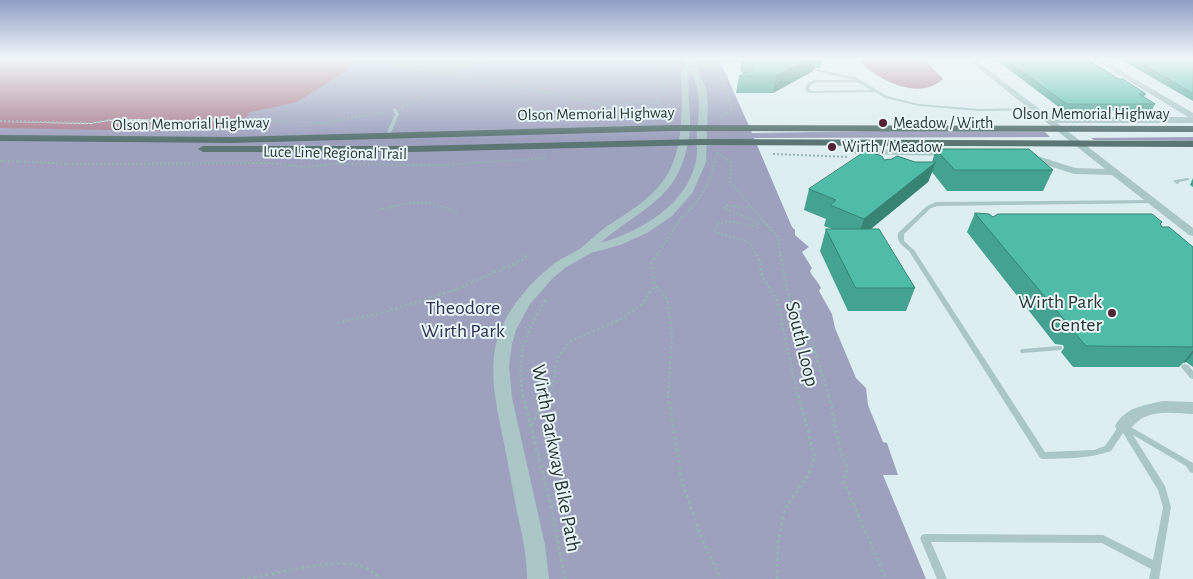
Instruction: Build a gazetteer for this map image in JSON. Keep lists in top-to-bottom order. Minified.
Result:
{"streets":{"main road":["Olson Memorial Highway"],"path":["Luce Line Regional Trail","South Loop","Wirth Parkway Bike Path"]},"parks":["Theodore Wirth Park"],"places":["Meadow / Wirth","Wirth / Meadow","Wirth Park Center"]}
